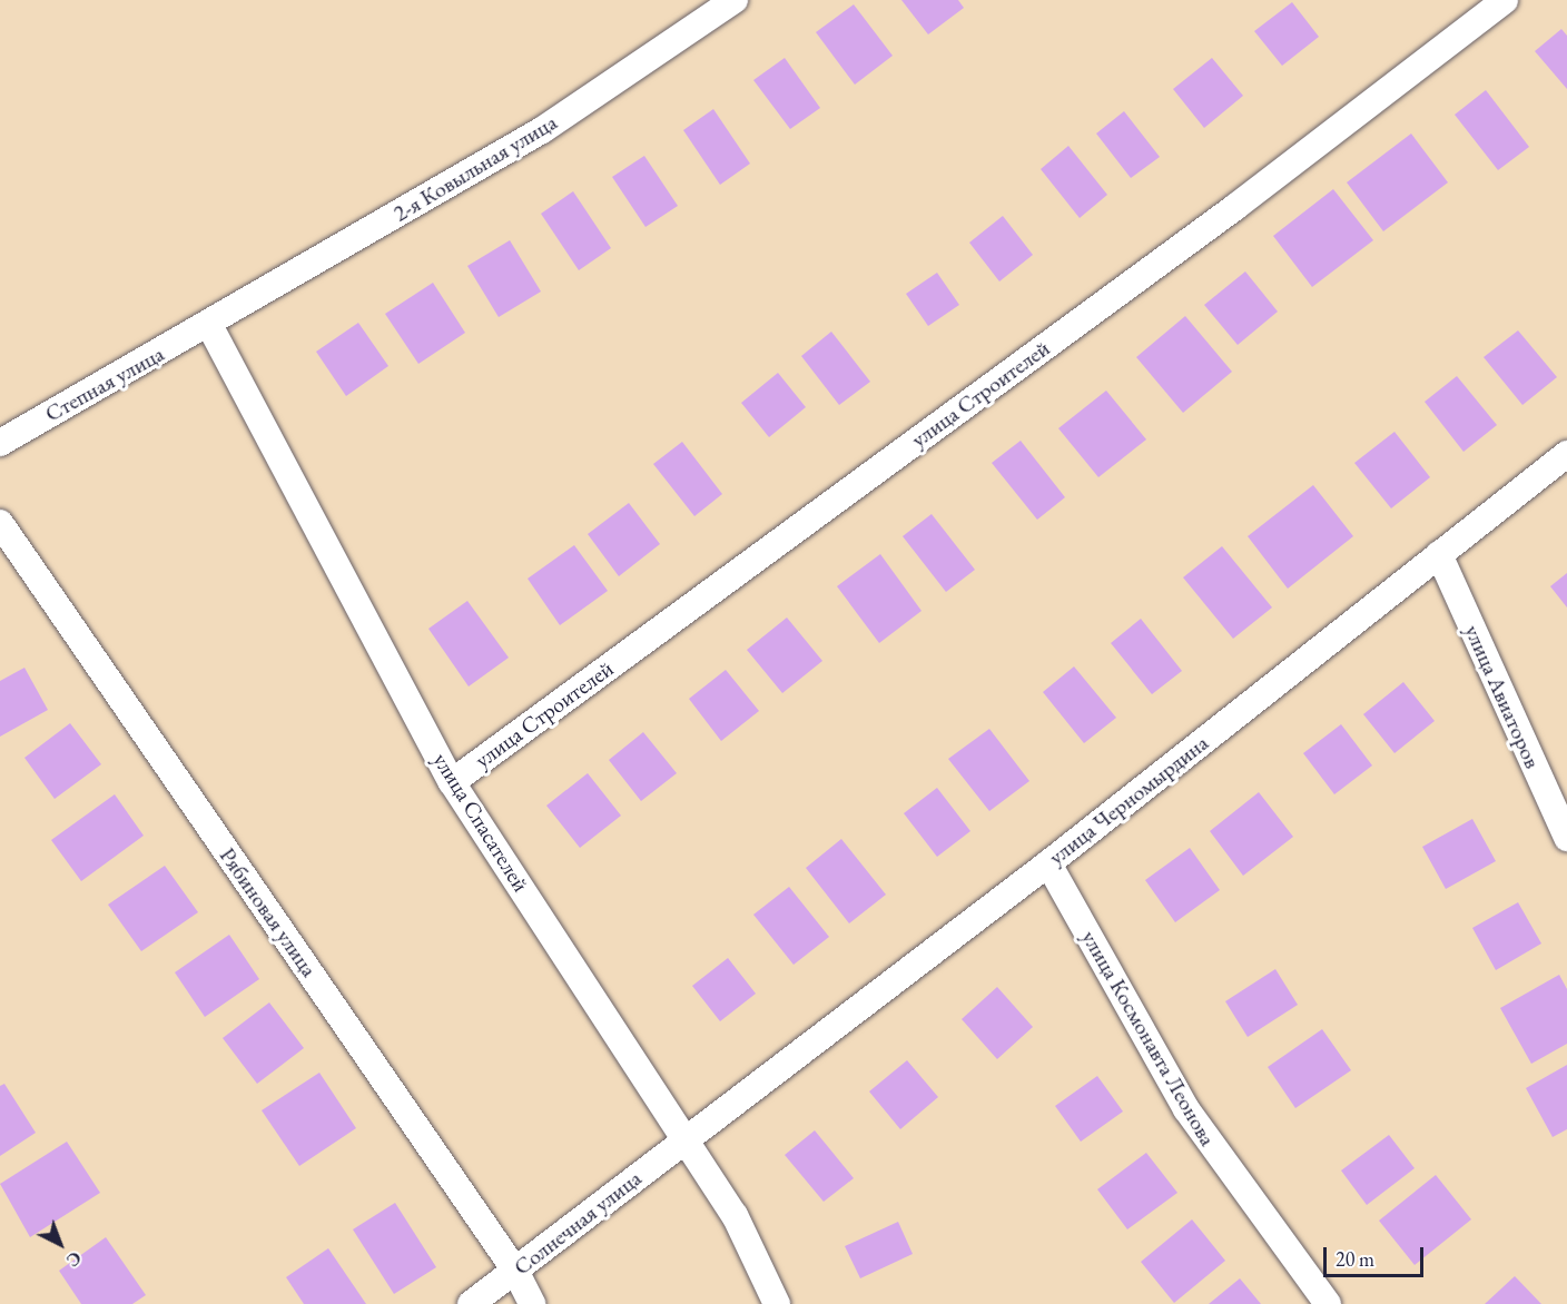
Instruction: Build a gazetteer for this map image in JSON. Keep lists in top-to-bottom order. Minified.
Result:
{"streets":{"street":["2-я Ковыльная улица","Степная улица","улица Строителей","улица Авиаторов","улица Черномырдина","улица Спасателей","Рябиновая улица","улица Космонавта Леонова","Солнечная улица"]},"crossings":[["2-я Ковыльная улица","Степная улица"],["2-я Ковыльная улица","улица Спасателей"],["Степная улица","улица Спасателей"],["улица Строителей","улица Спасателей"],["улица Авиаторов","улица Черномырдина"],["улица Черномырдина","улица Спасателей"],["улица Черномырдина","улица Космонавта Леонова"],["улица Черномырдина","Солнечная улица"],["улица Спасателей","Солнечная улица"],["Рябиновая улица","Солнечная улица"]],"scale_bar":"20 m","north":"bottom right"}
